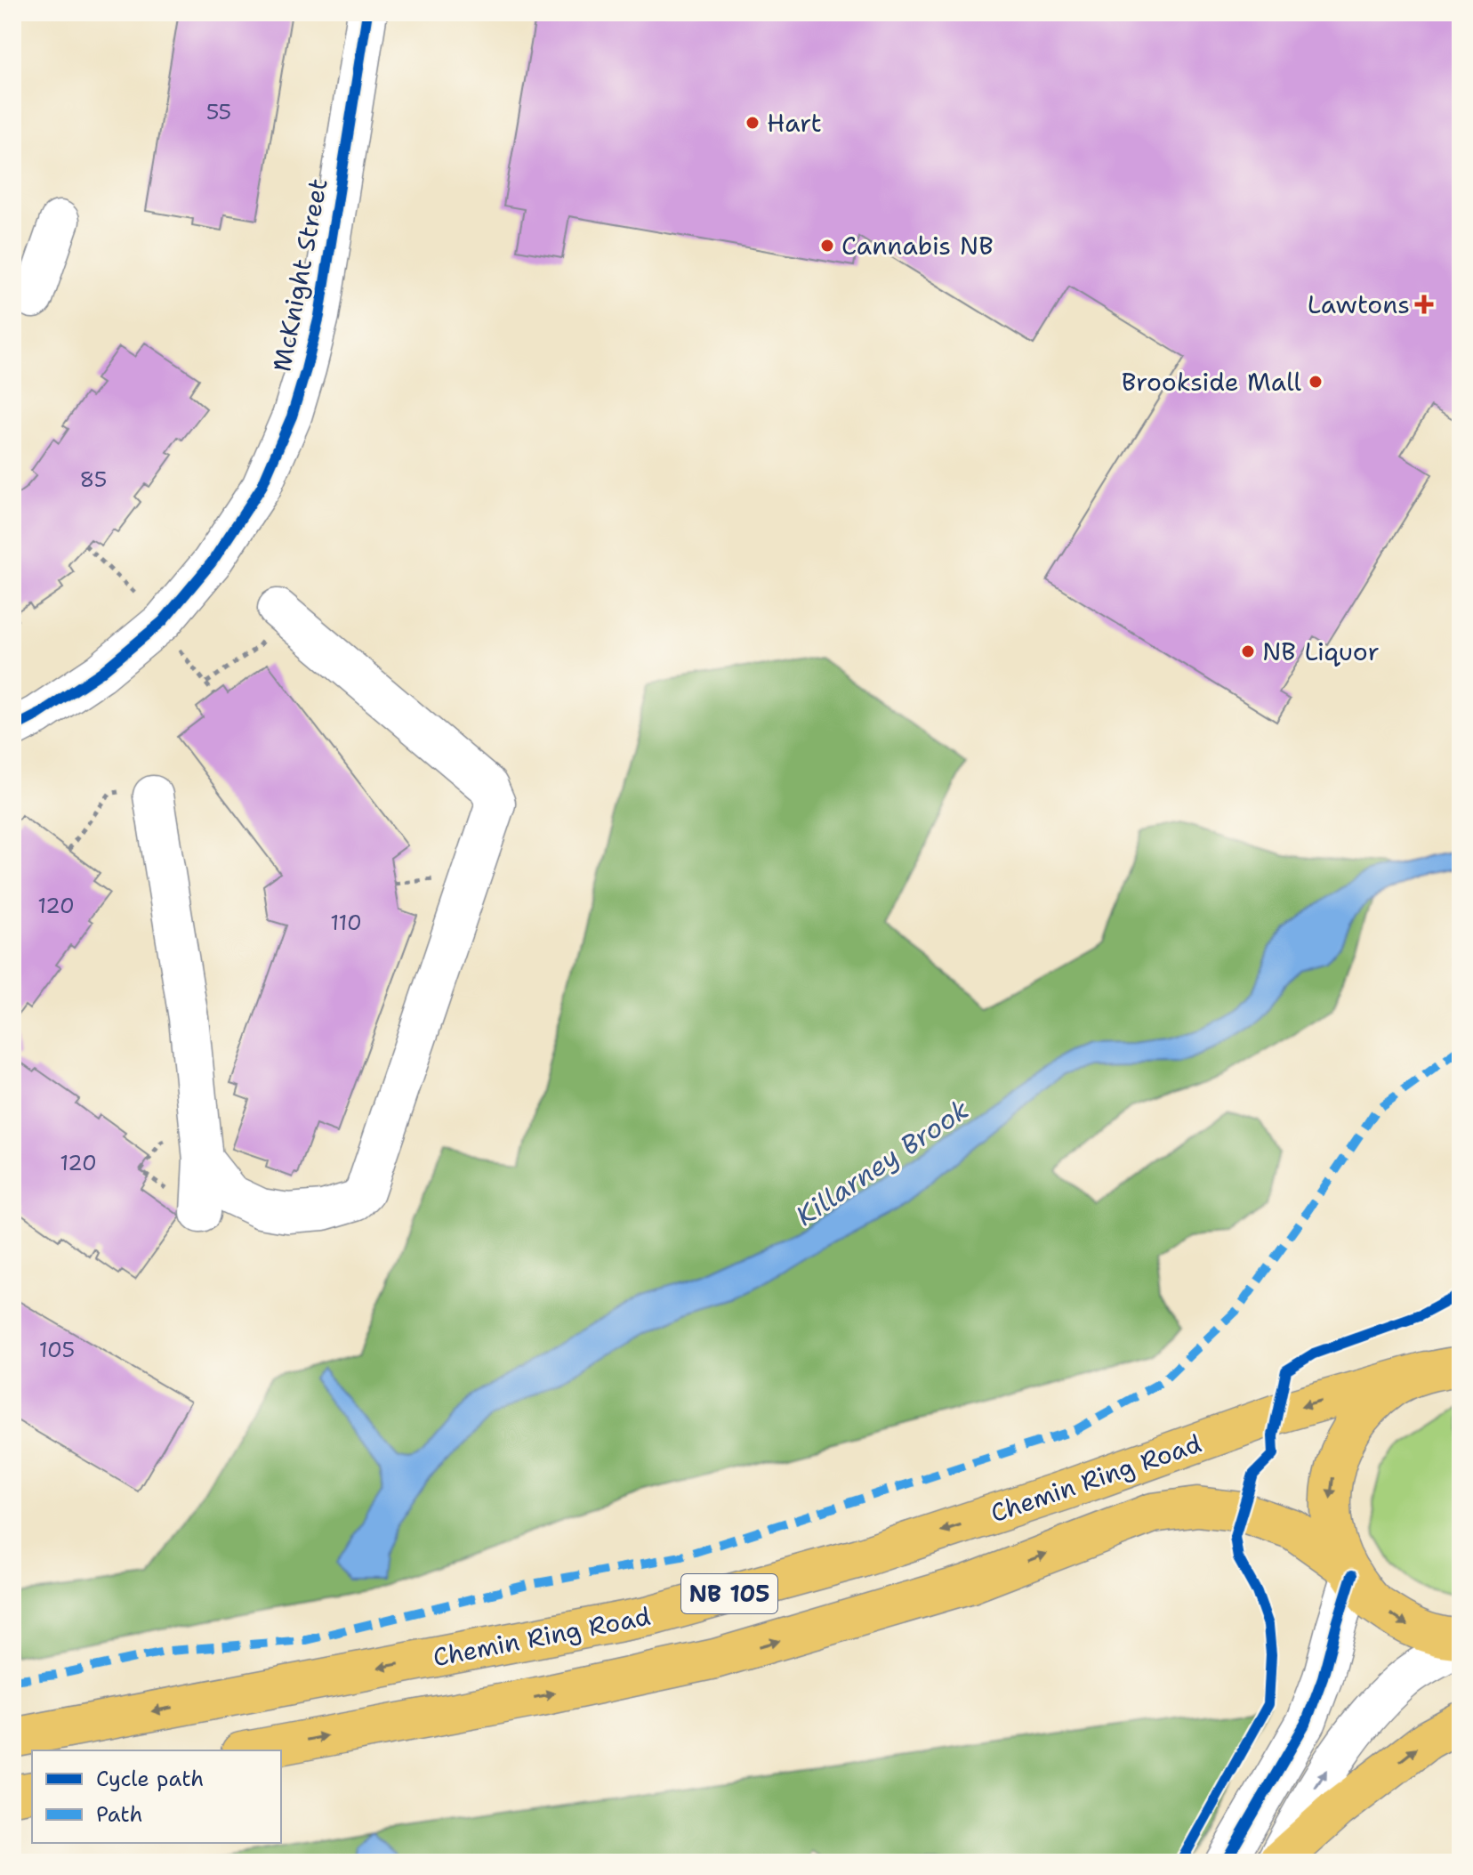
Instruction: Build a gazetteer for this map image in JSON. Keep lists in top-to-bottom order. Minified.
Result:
{"streets":{"highway":["Chemin Ring Road","NB 105"],"street":["McKnight Street"]},"water":["Killarney Brook"],"places":{"other":["Hart","Cannabis NB","Brookside Mall","NB Liquor"],"health":["Lawtons"]},"house_numbers":["55","85","120","110","120","105"],"legend":["Cycle path","Path"]}
